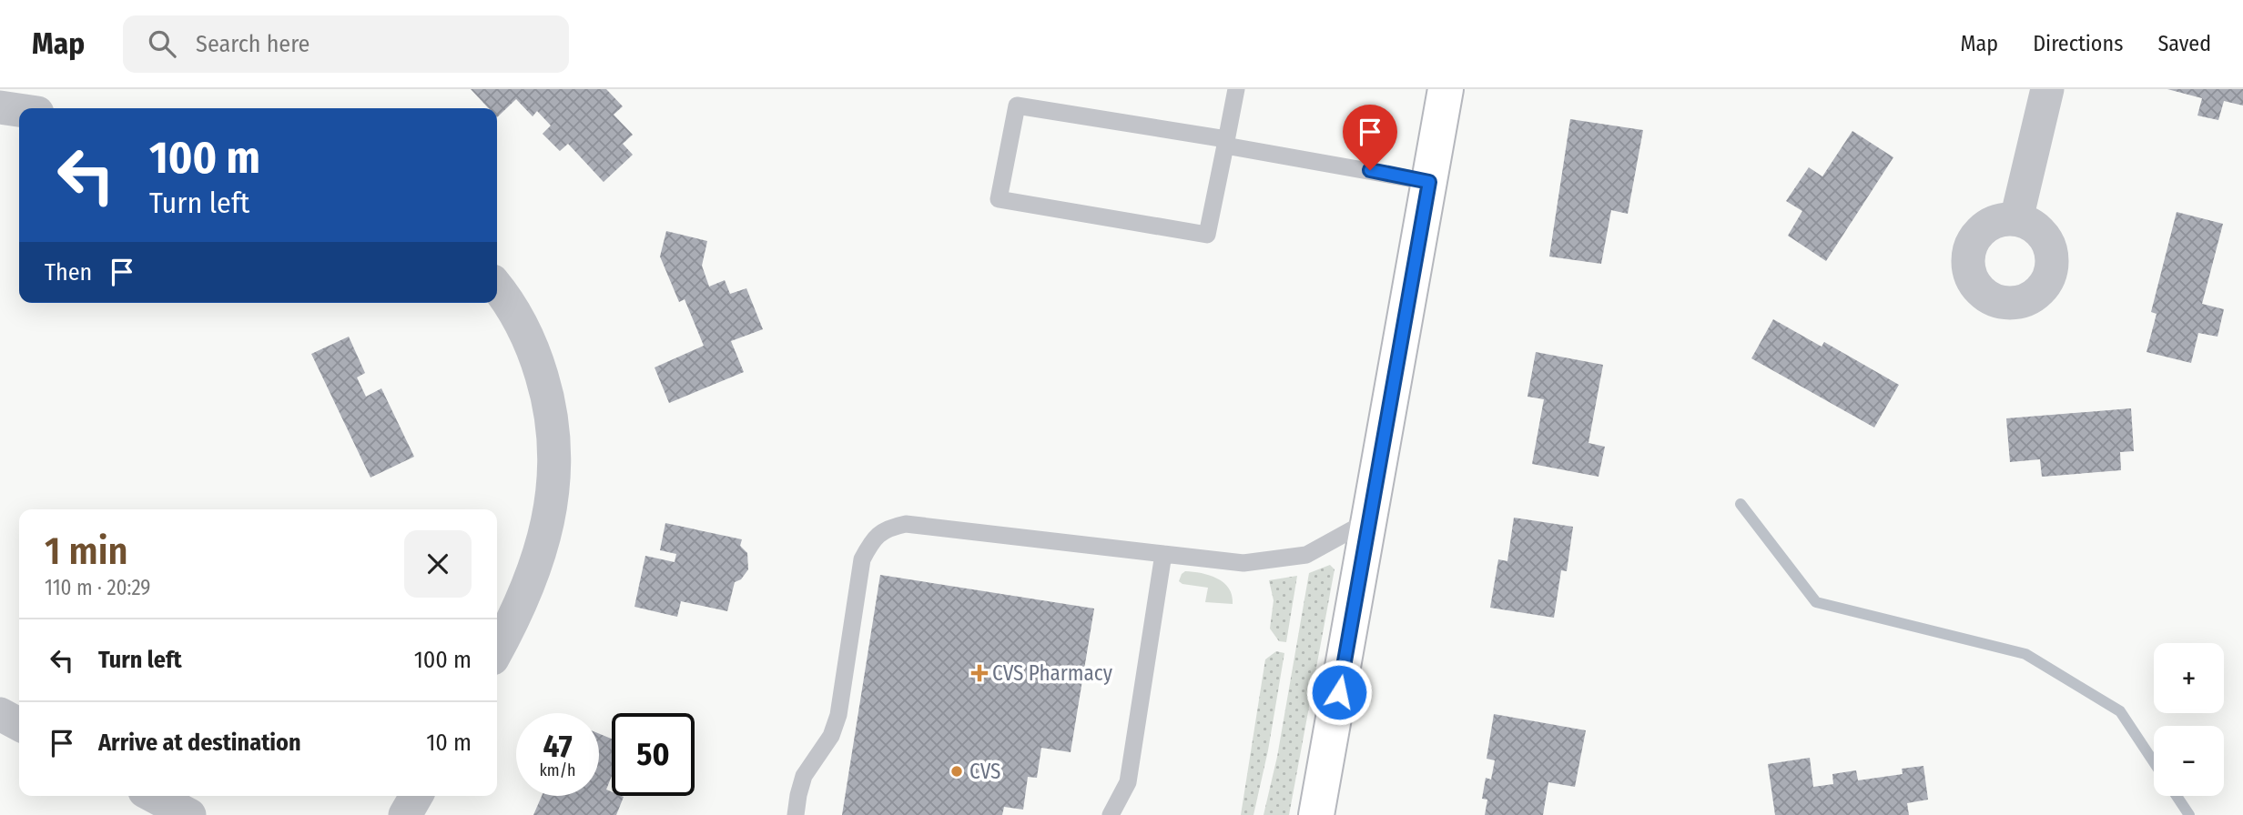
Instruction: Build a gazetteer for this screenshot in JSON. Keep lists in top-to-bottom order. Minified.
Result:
{"places":{"health":["CVS Pharmacy"],"other":["CVS"]},"page":{"header":"Map","search":"Search here","nav":["Map","Directions","Saved"],"turn":["100 m","Turn left"],"then":"Then","heading":["1 min","110 m · 20:29"],"list":[{"name":"Turn left","value":"100 m"},{"name":"Arrive at destination","value":"10 m"}],"map_buttons":["+","−"],"speed":"47 km/h","limit":"50"}}
